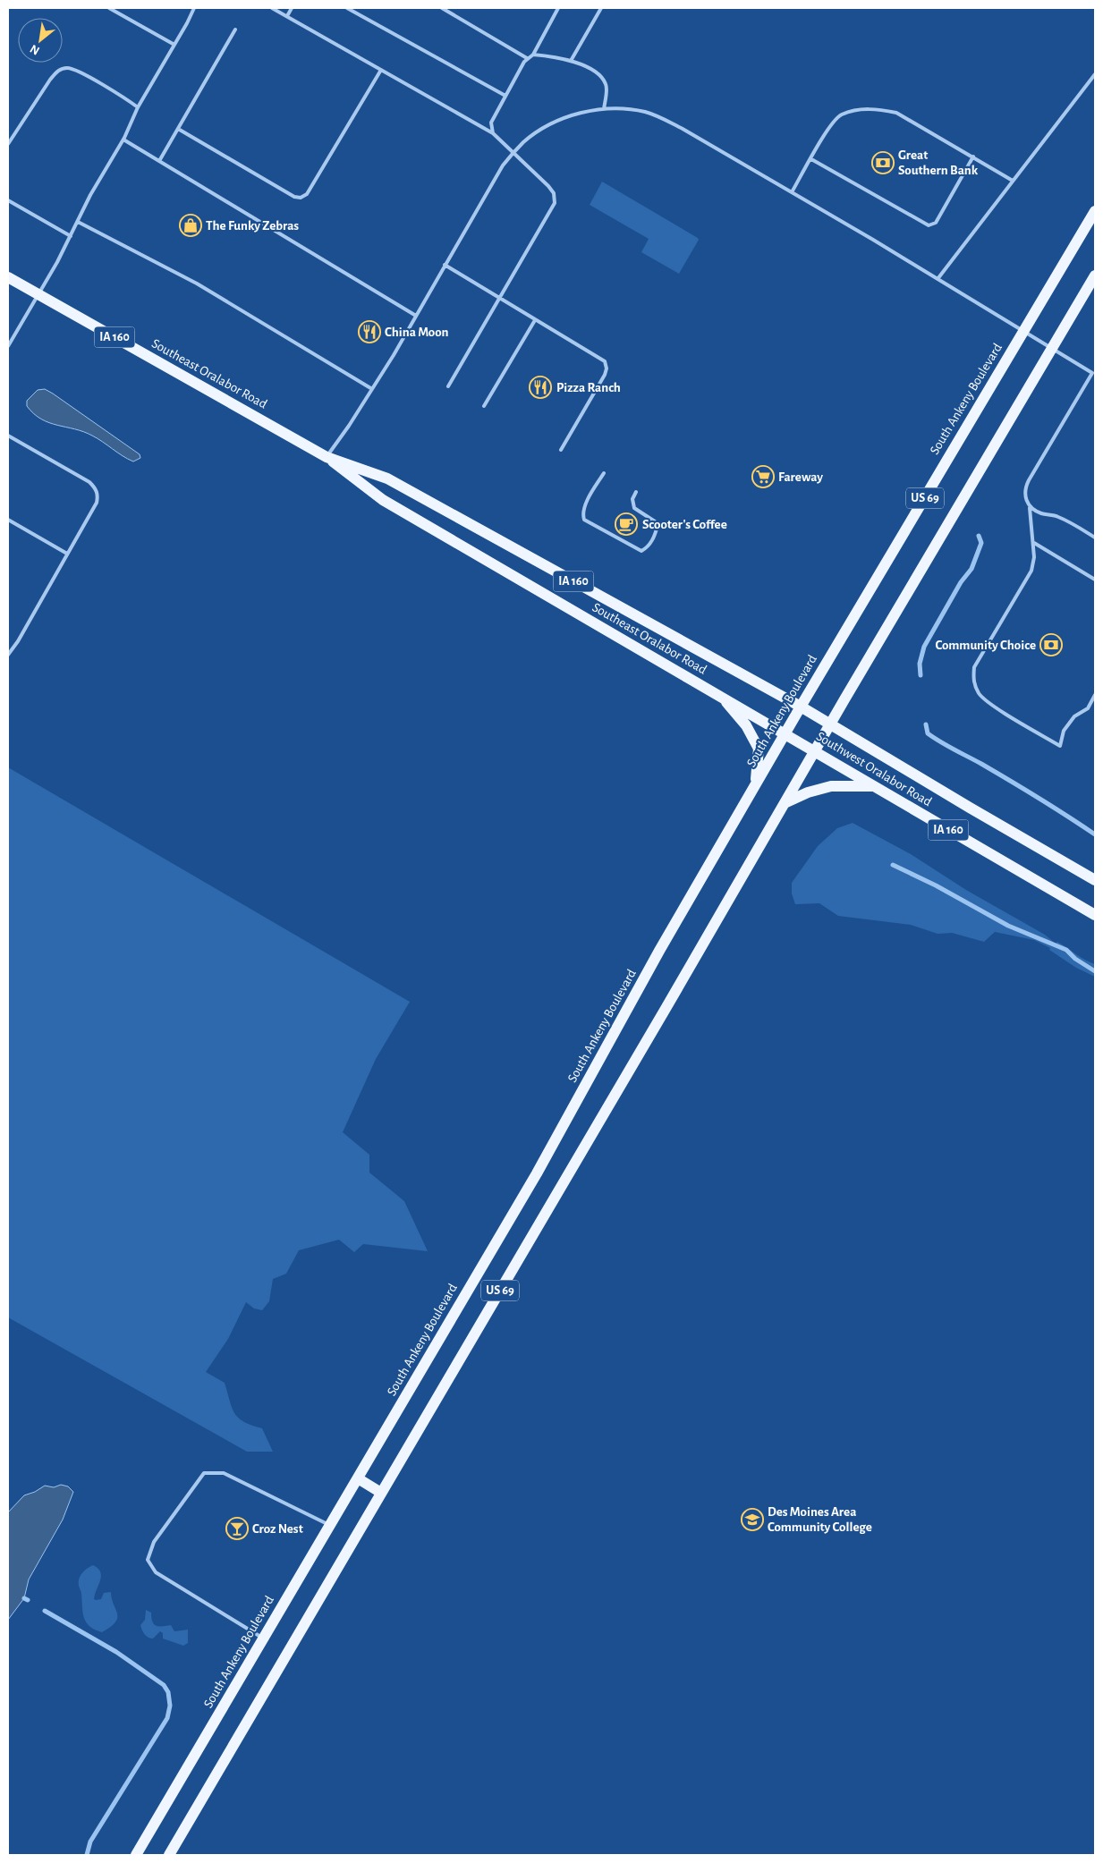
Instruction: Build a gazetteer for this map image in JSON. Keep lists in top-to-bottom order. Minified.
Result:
{"streets":{"main road":["IA 160","Southeast Oralabor Road","South Ankeny Boulevard","US 69","Southwest Oralabor Road"]},"crossings":[["Southeast Oralabor Road","South Ankeny Boulevard"],["Southeast Oralabor Road","Southwest Oralabor Road"],["US 69","Southwest Oralabor Road"]],"places":{"bank":["Great Southern Bank","Community Choice"],"shop":["The Funky Zebras"],"restaurant":["China Moon","Pizza Ranch"],"supermarket":["Fareway"],"cafe":["Scooter's Coffee"],"school or university":["Des Moines Area Community College"],"bar":["Croz Nest"]},"north":"bottom left"}
